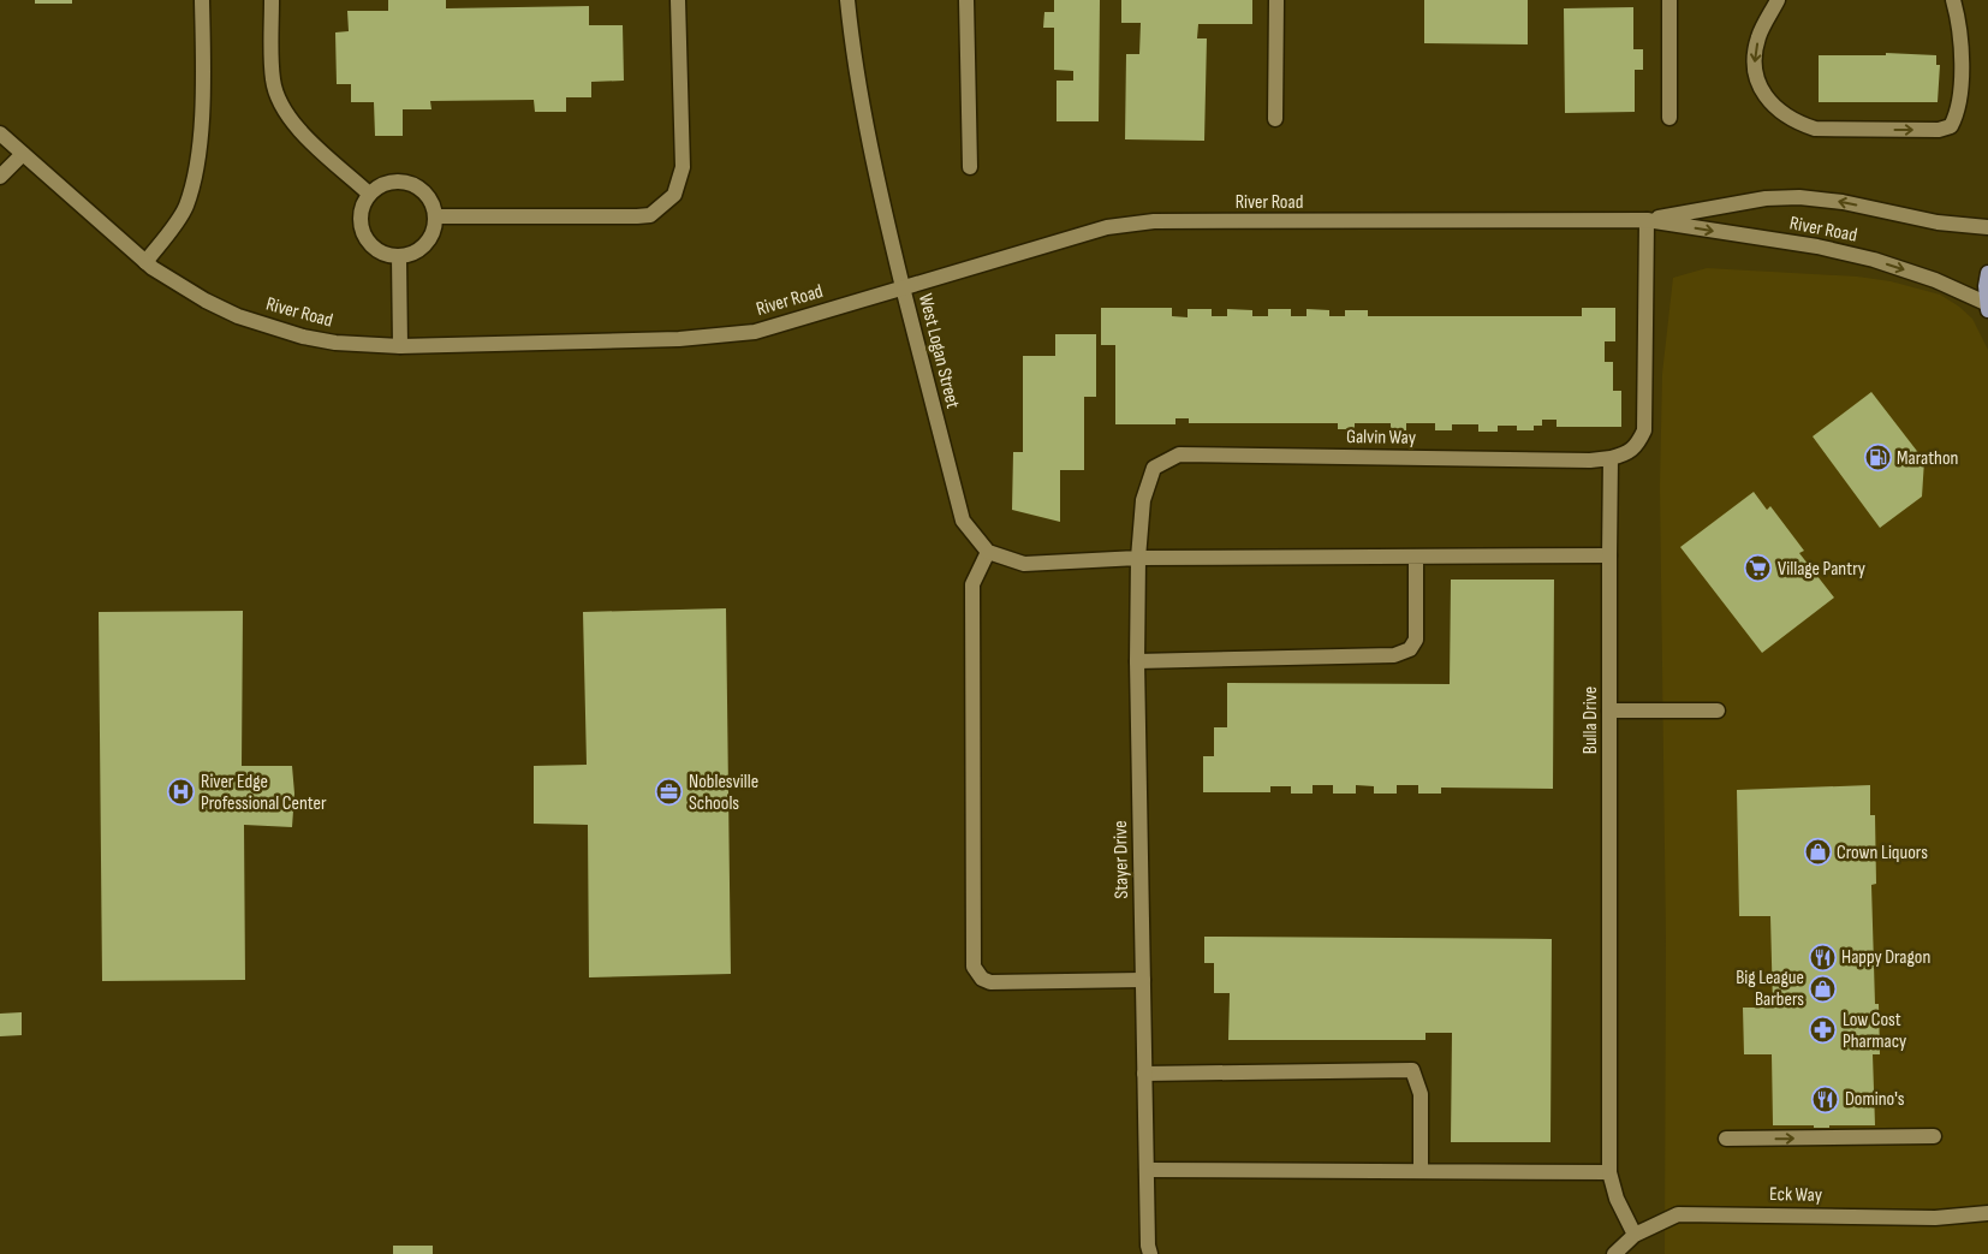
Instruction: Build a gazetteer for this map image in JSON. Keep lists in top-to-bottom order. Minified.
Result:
{"streets":{"street":["River Road","West Logan Street","Galvin Way","Bulla Drive","Stayer Drive","Eck Way"]},"crossings":[["River Road","West Logan Street"],["Galvin Way","Bulla Drive"],["Galvin Way","Stayer Drive"],["Bulla Drive","Eck Way"]],"places":{"fuel station":["Marathon"],"supermarket":["Village Pantry"],"hospital":["River Edge Professional Center"],"office":["Noblesville Schools"],"shop":["Crown Liquors","Big League Barbers"],"restaurant":["Happy Dragon","Domino's"],"pharmacy":["Low Cost Pharmacy"]}}
